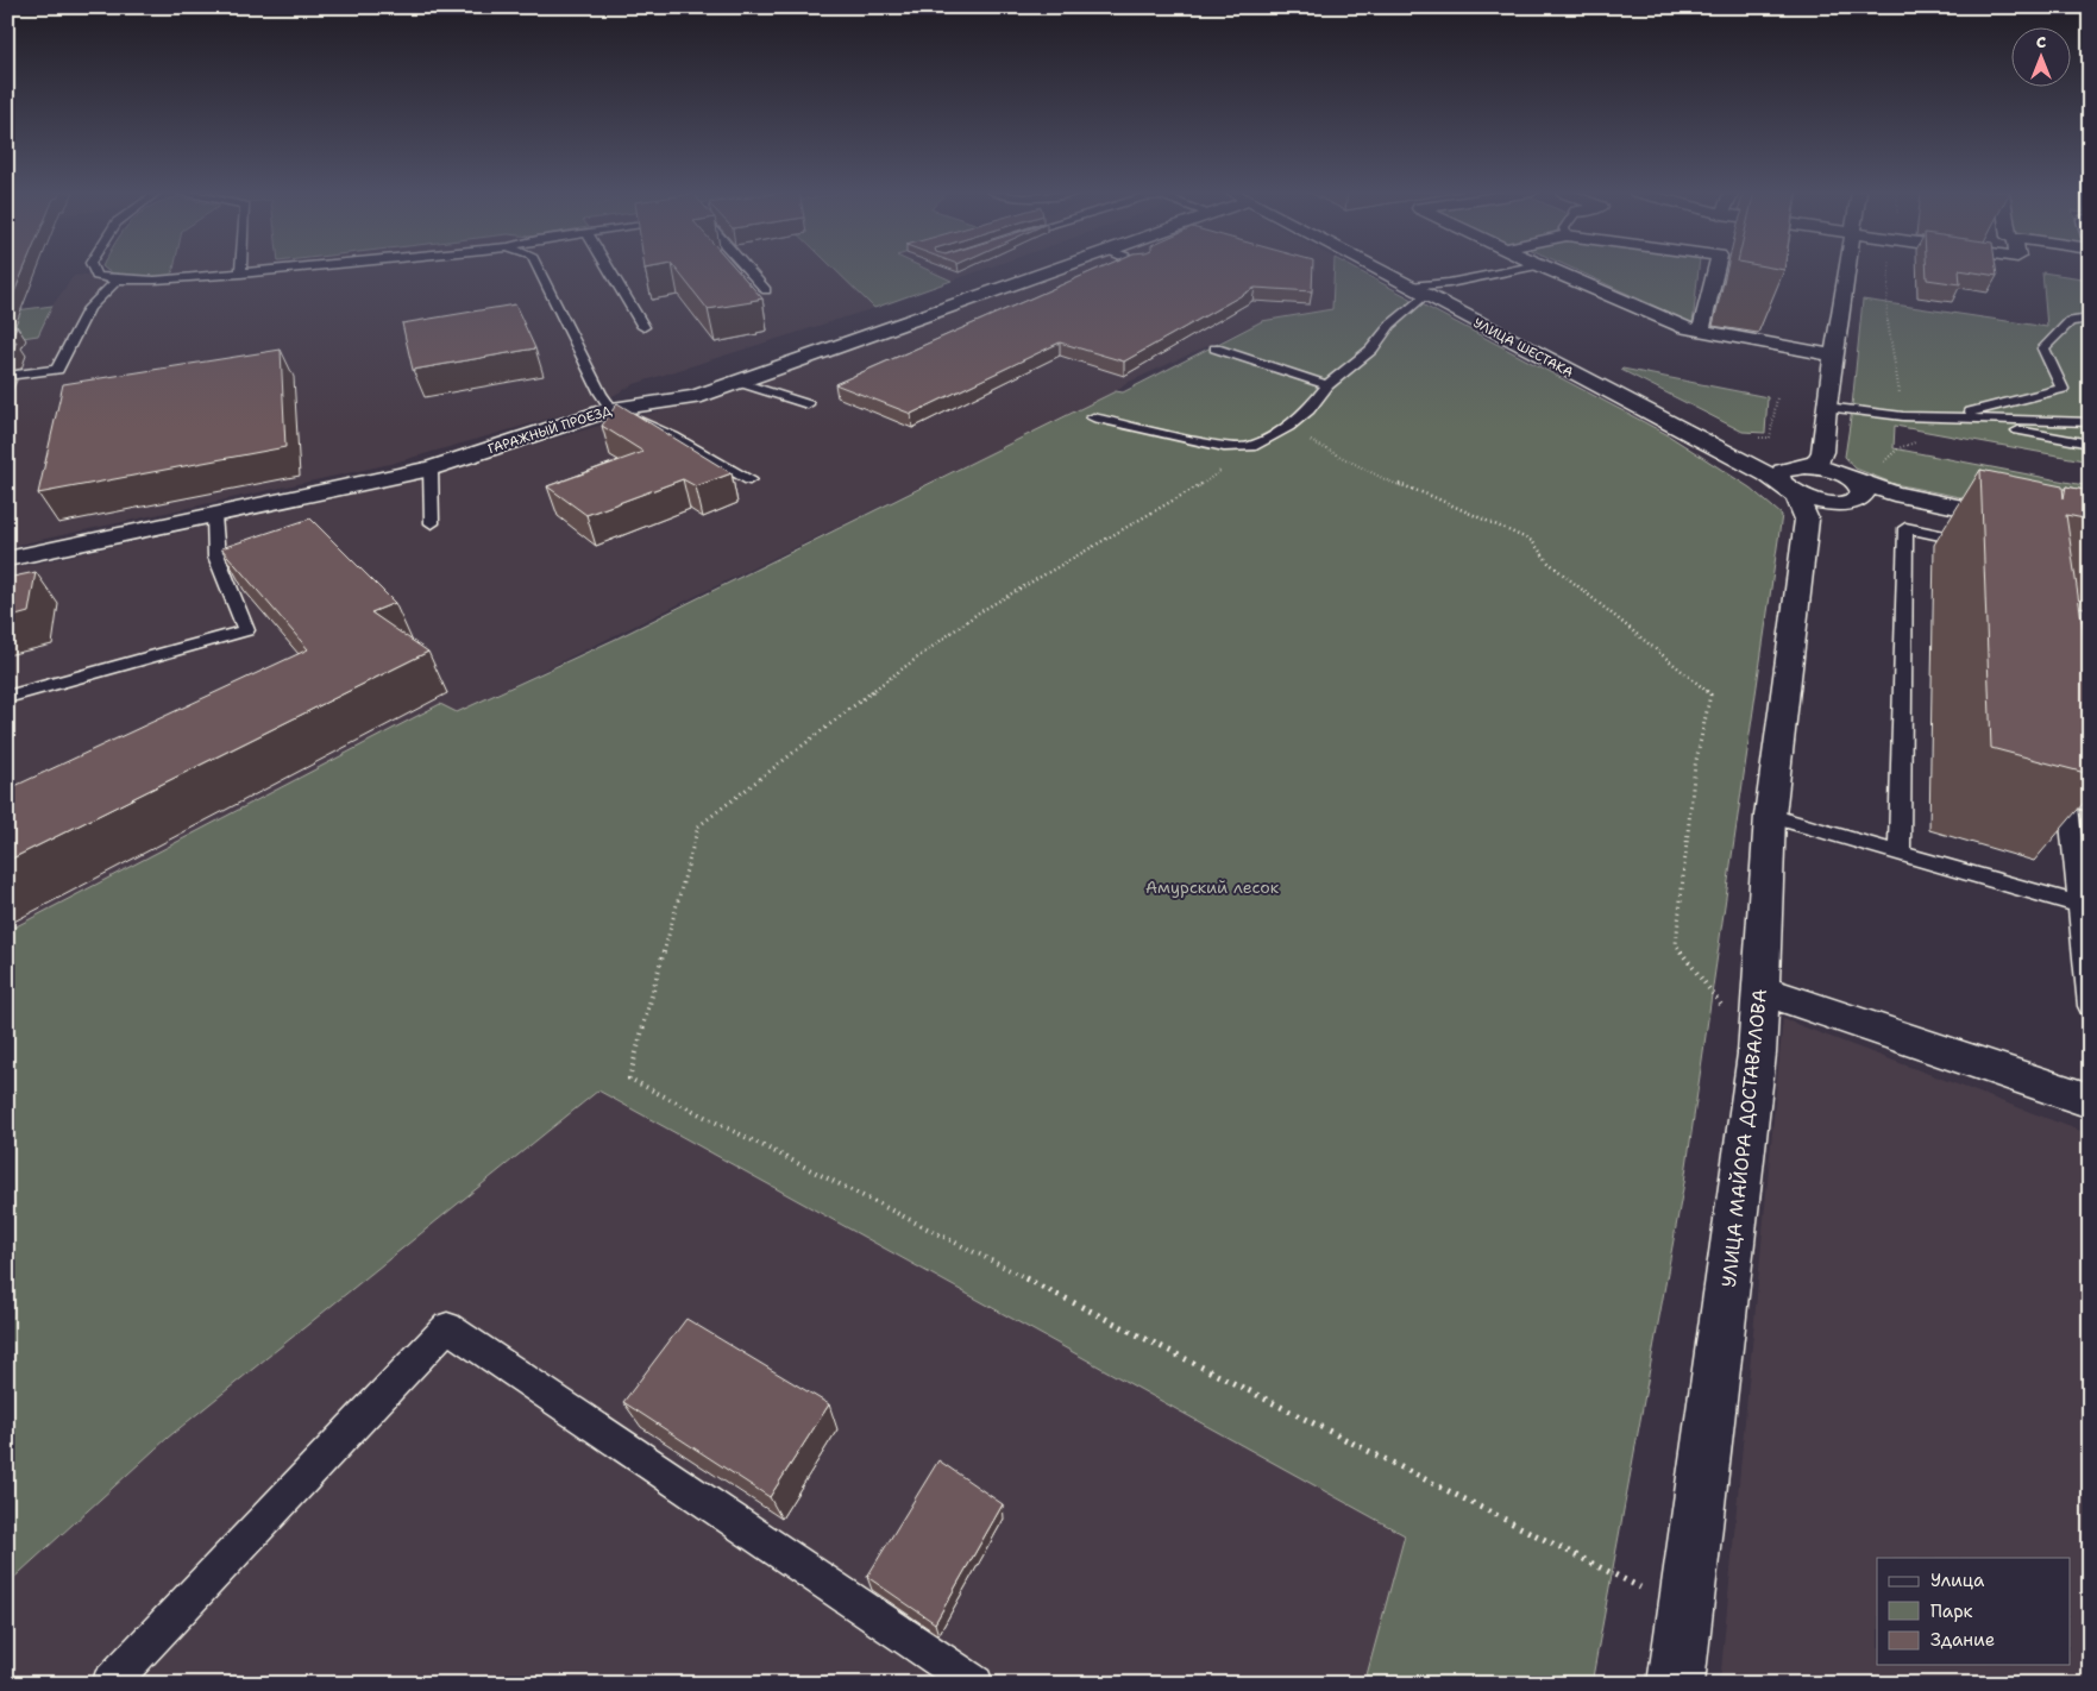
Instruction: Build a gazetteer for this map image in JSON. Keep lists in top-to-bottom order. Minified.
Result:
{"streets":{"street":["УЛИЦА ШЕСТАКА","ГАРАЖНЫЙ ПРОЕЗД","УЛИЦА МАЙОРА ДОСТАВАЛОВА"]},"parks":["Амурский лесок"],"legend":["Улица","Парк","Здание"],"north":"top"}
